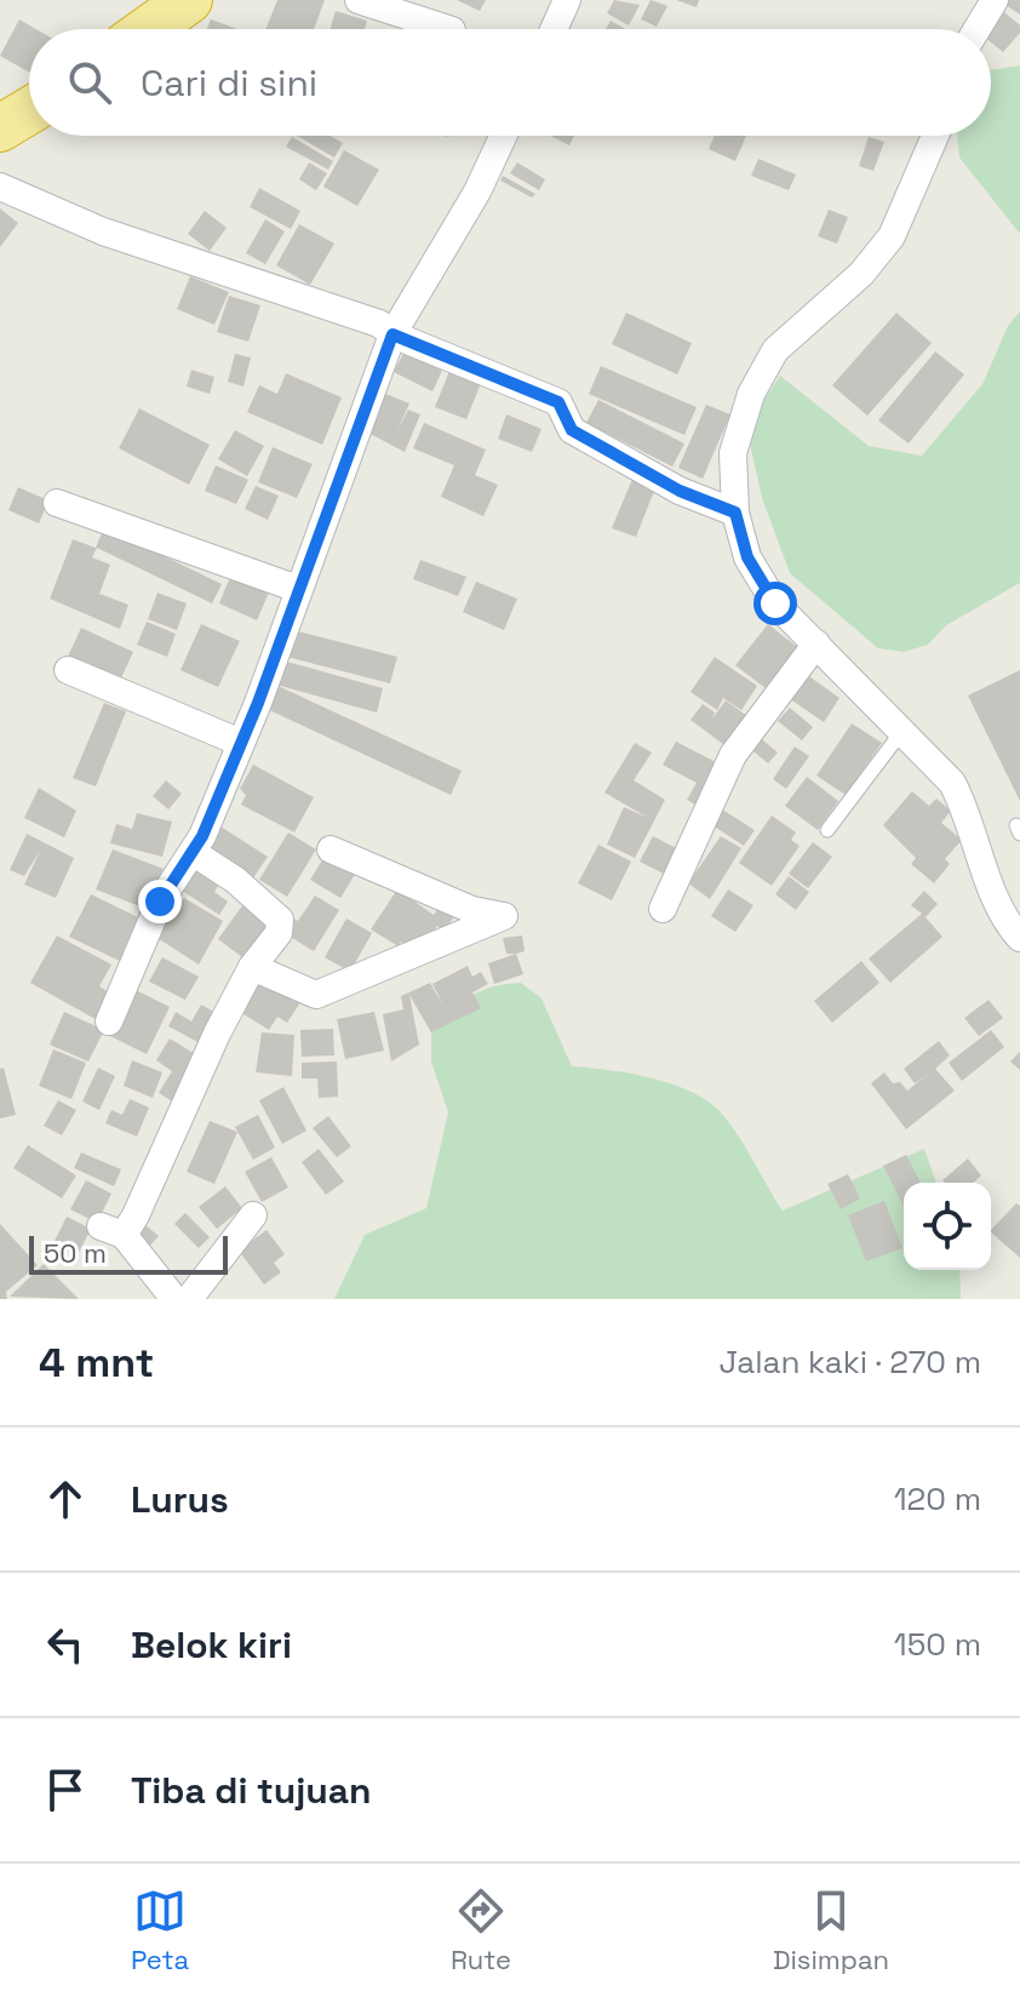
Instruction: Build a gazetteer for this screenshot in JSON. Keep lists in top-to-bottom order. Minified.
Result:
{"scale_bar":"50 m","page":{"search":"Cari di sini","scale":"50 m","heading":["4 mnt","Jalan kaki · 270 m"],"list":[["Lurus","120 m"],["Belok kiri","150 m"],"Tiba di tujuan"],"nav":["Peta","Rute","Disimpan"]}}
